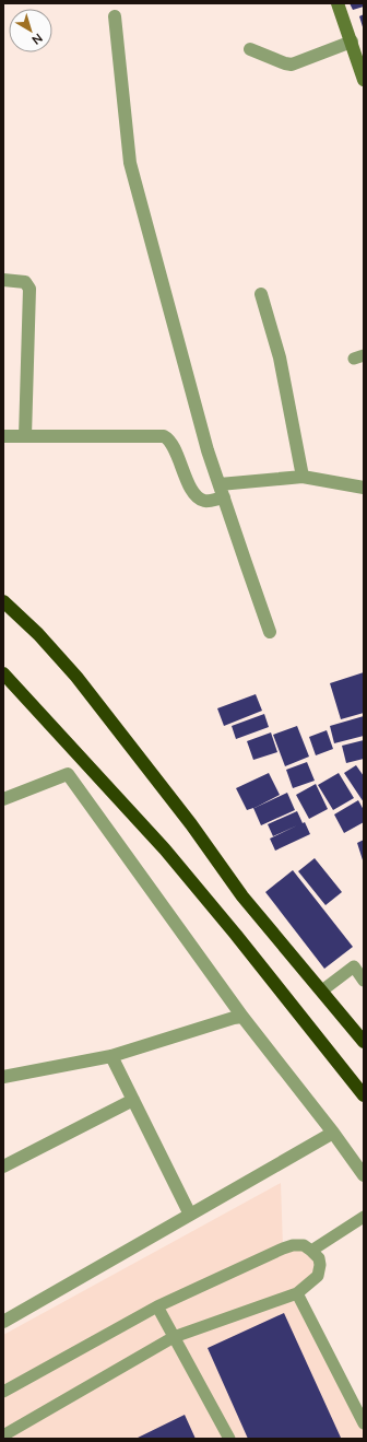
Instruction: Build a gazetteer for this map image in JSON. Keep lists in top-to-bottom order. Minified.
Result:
{"north":"bottom right"}
